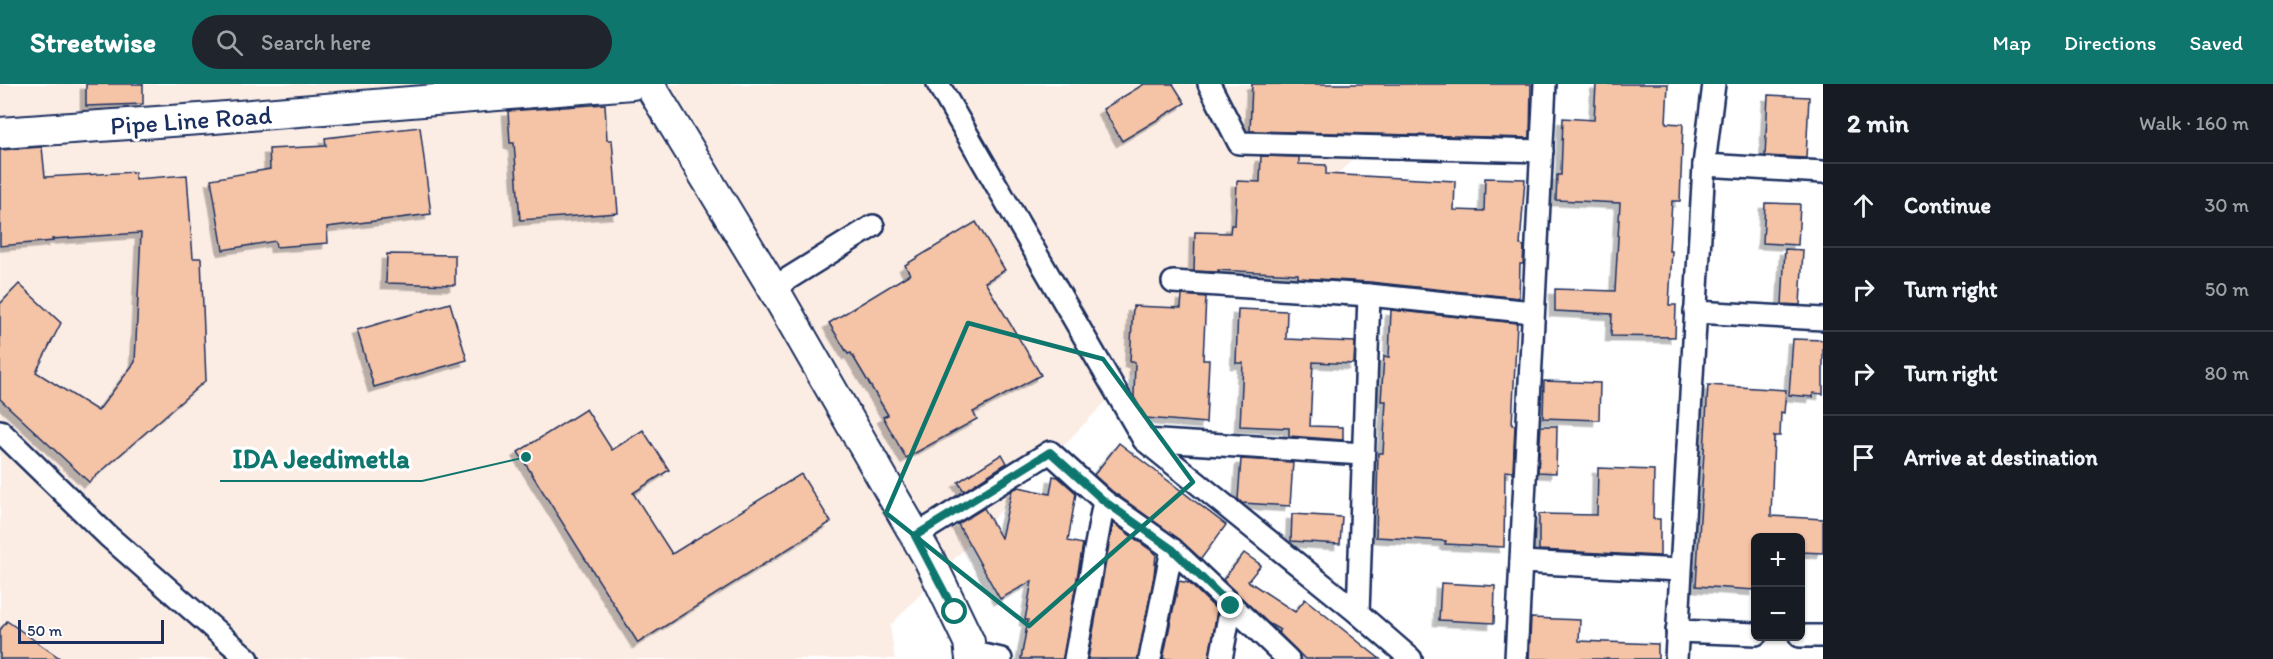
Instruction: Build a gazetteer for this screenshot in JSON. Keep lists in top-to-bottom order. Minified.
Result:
{"streets":{"street":["Pipe Line Road"]},"places":["IDA Jeedimetla"],"scale_bar":"50 m","page":{"header":"Streetwise","search":"Search here","nav":["Map","Directions","Saved"],"heading":["2 min","Walk · 160 m"],"list":[["Continue","30 m"],["Turn right","50 m"],["Turn right","80 m"],"Arrive at destination"],"map_buttons":["+","−"],"scale":"50 m"}}
